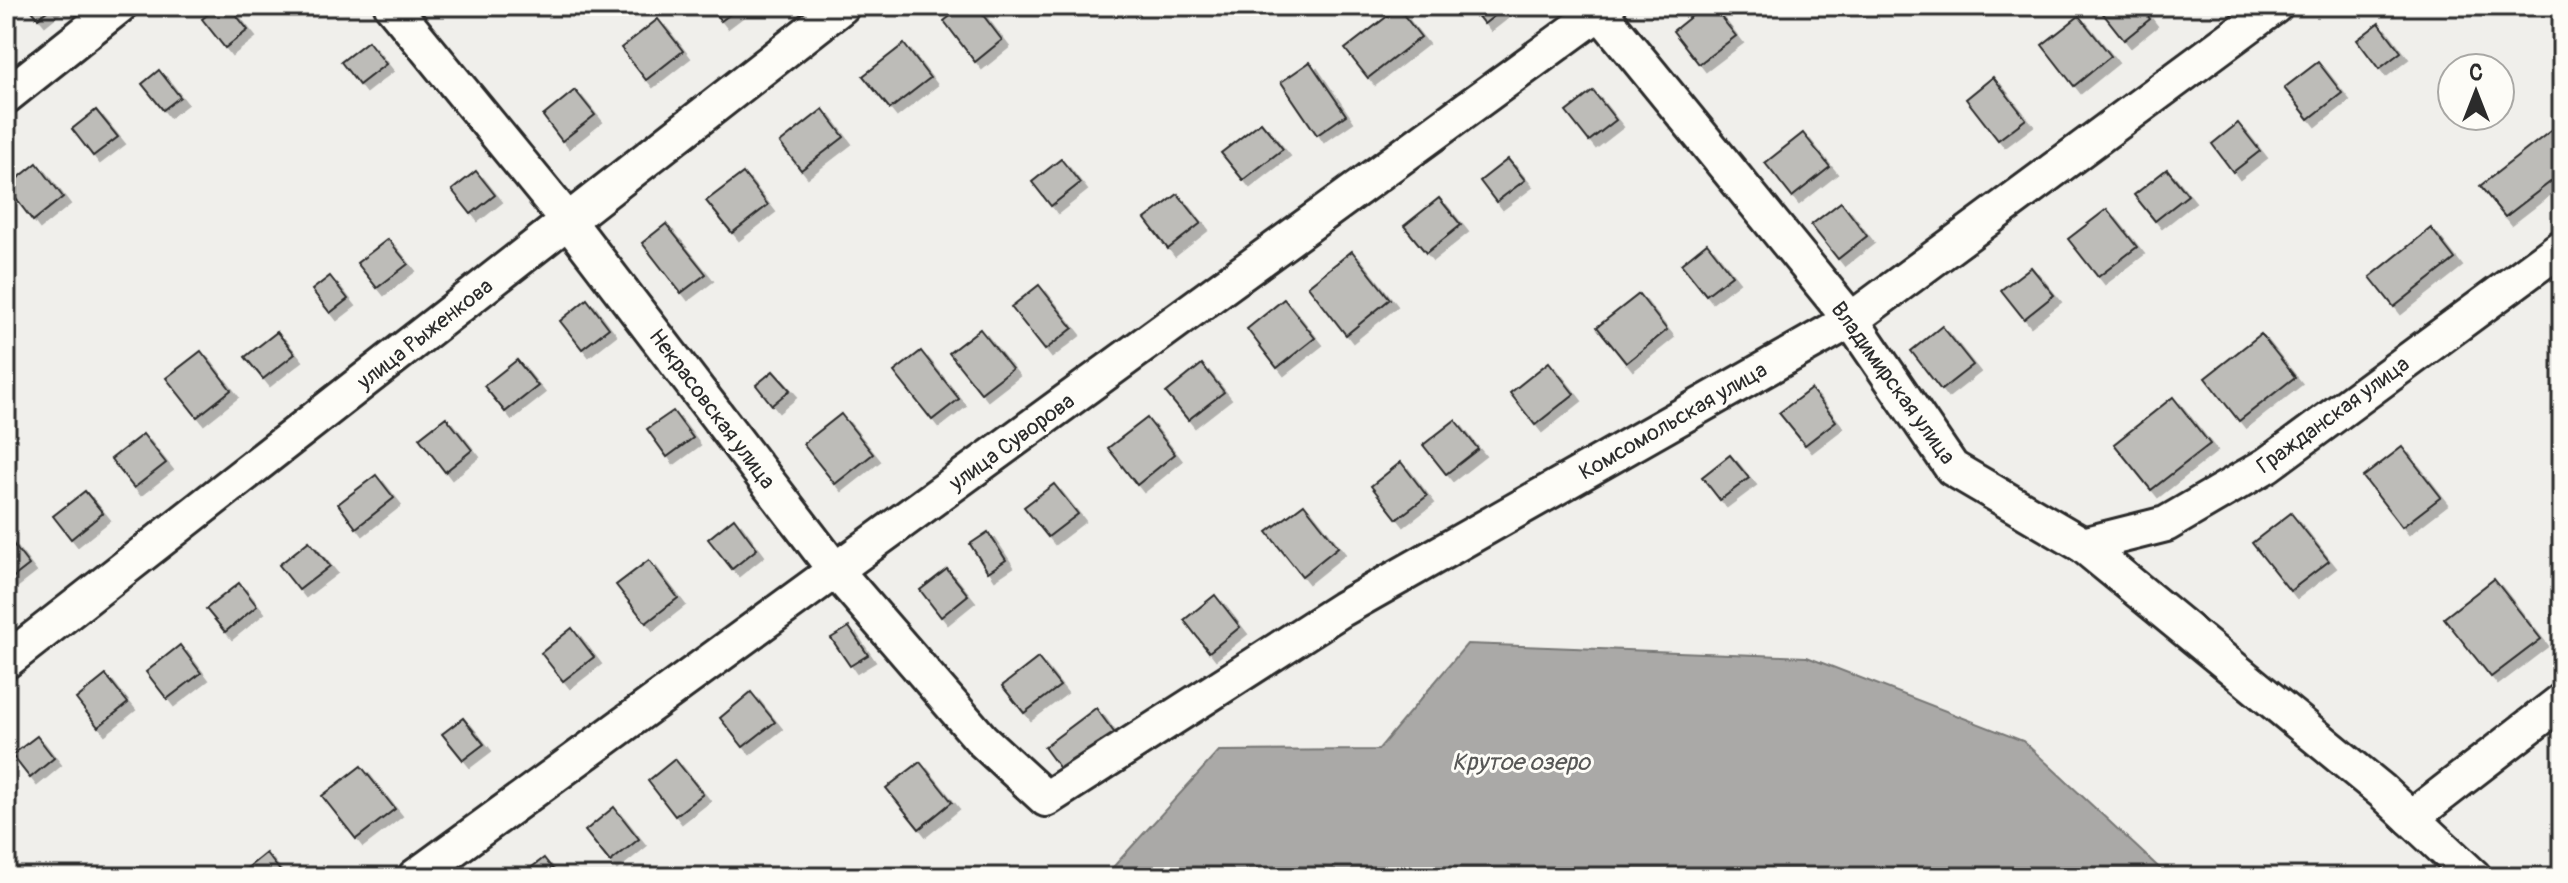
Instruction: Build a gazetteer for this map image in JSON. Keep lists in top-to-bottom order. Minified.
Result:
{"streets":{"street":["улица Рыженкова","Владимирская улица","Некрасовская улица","Гражданская улица","Комсомольская улица","улица Суворова"]},"crossings":[["улица Рыженкова","Некрасовская улица"],["Владимирская улица","Гражданская улица"],["Владимирская улица","Комсомольская улица"],["Владимирская улица","улица Суворова"],["Некрасовская улица","Комсомольская улица"],["Некрасовская улица","улица Суворова"]],"water":["Крутое озеро"],"north":"top"}
